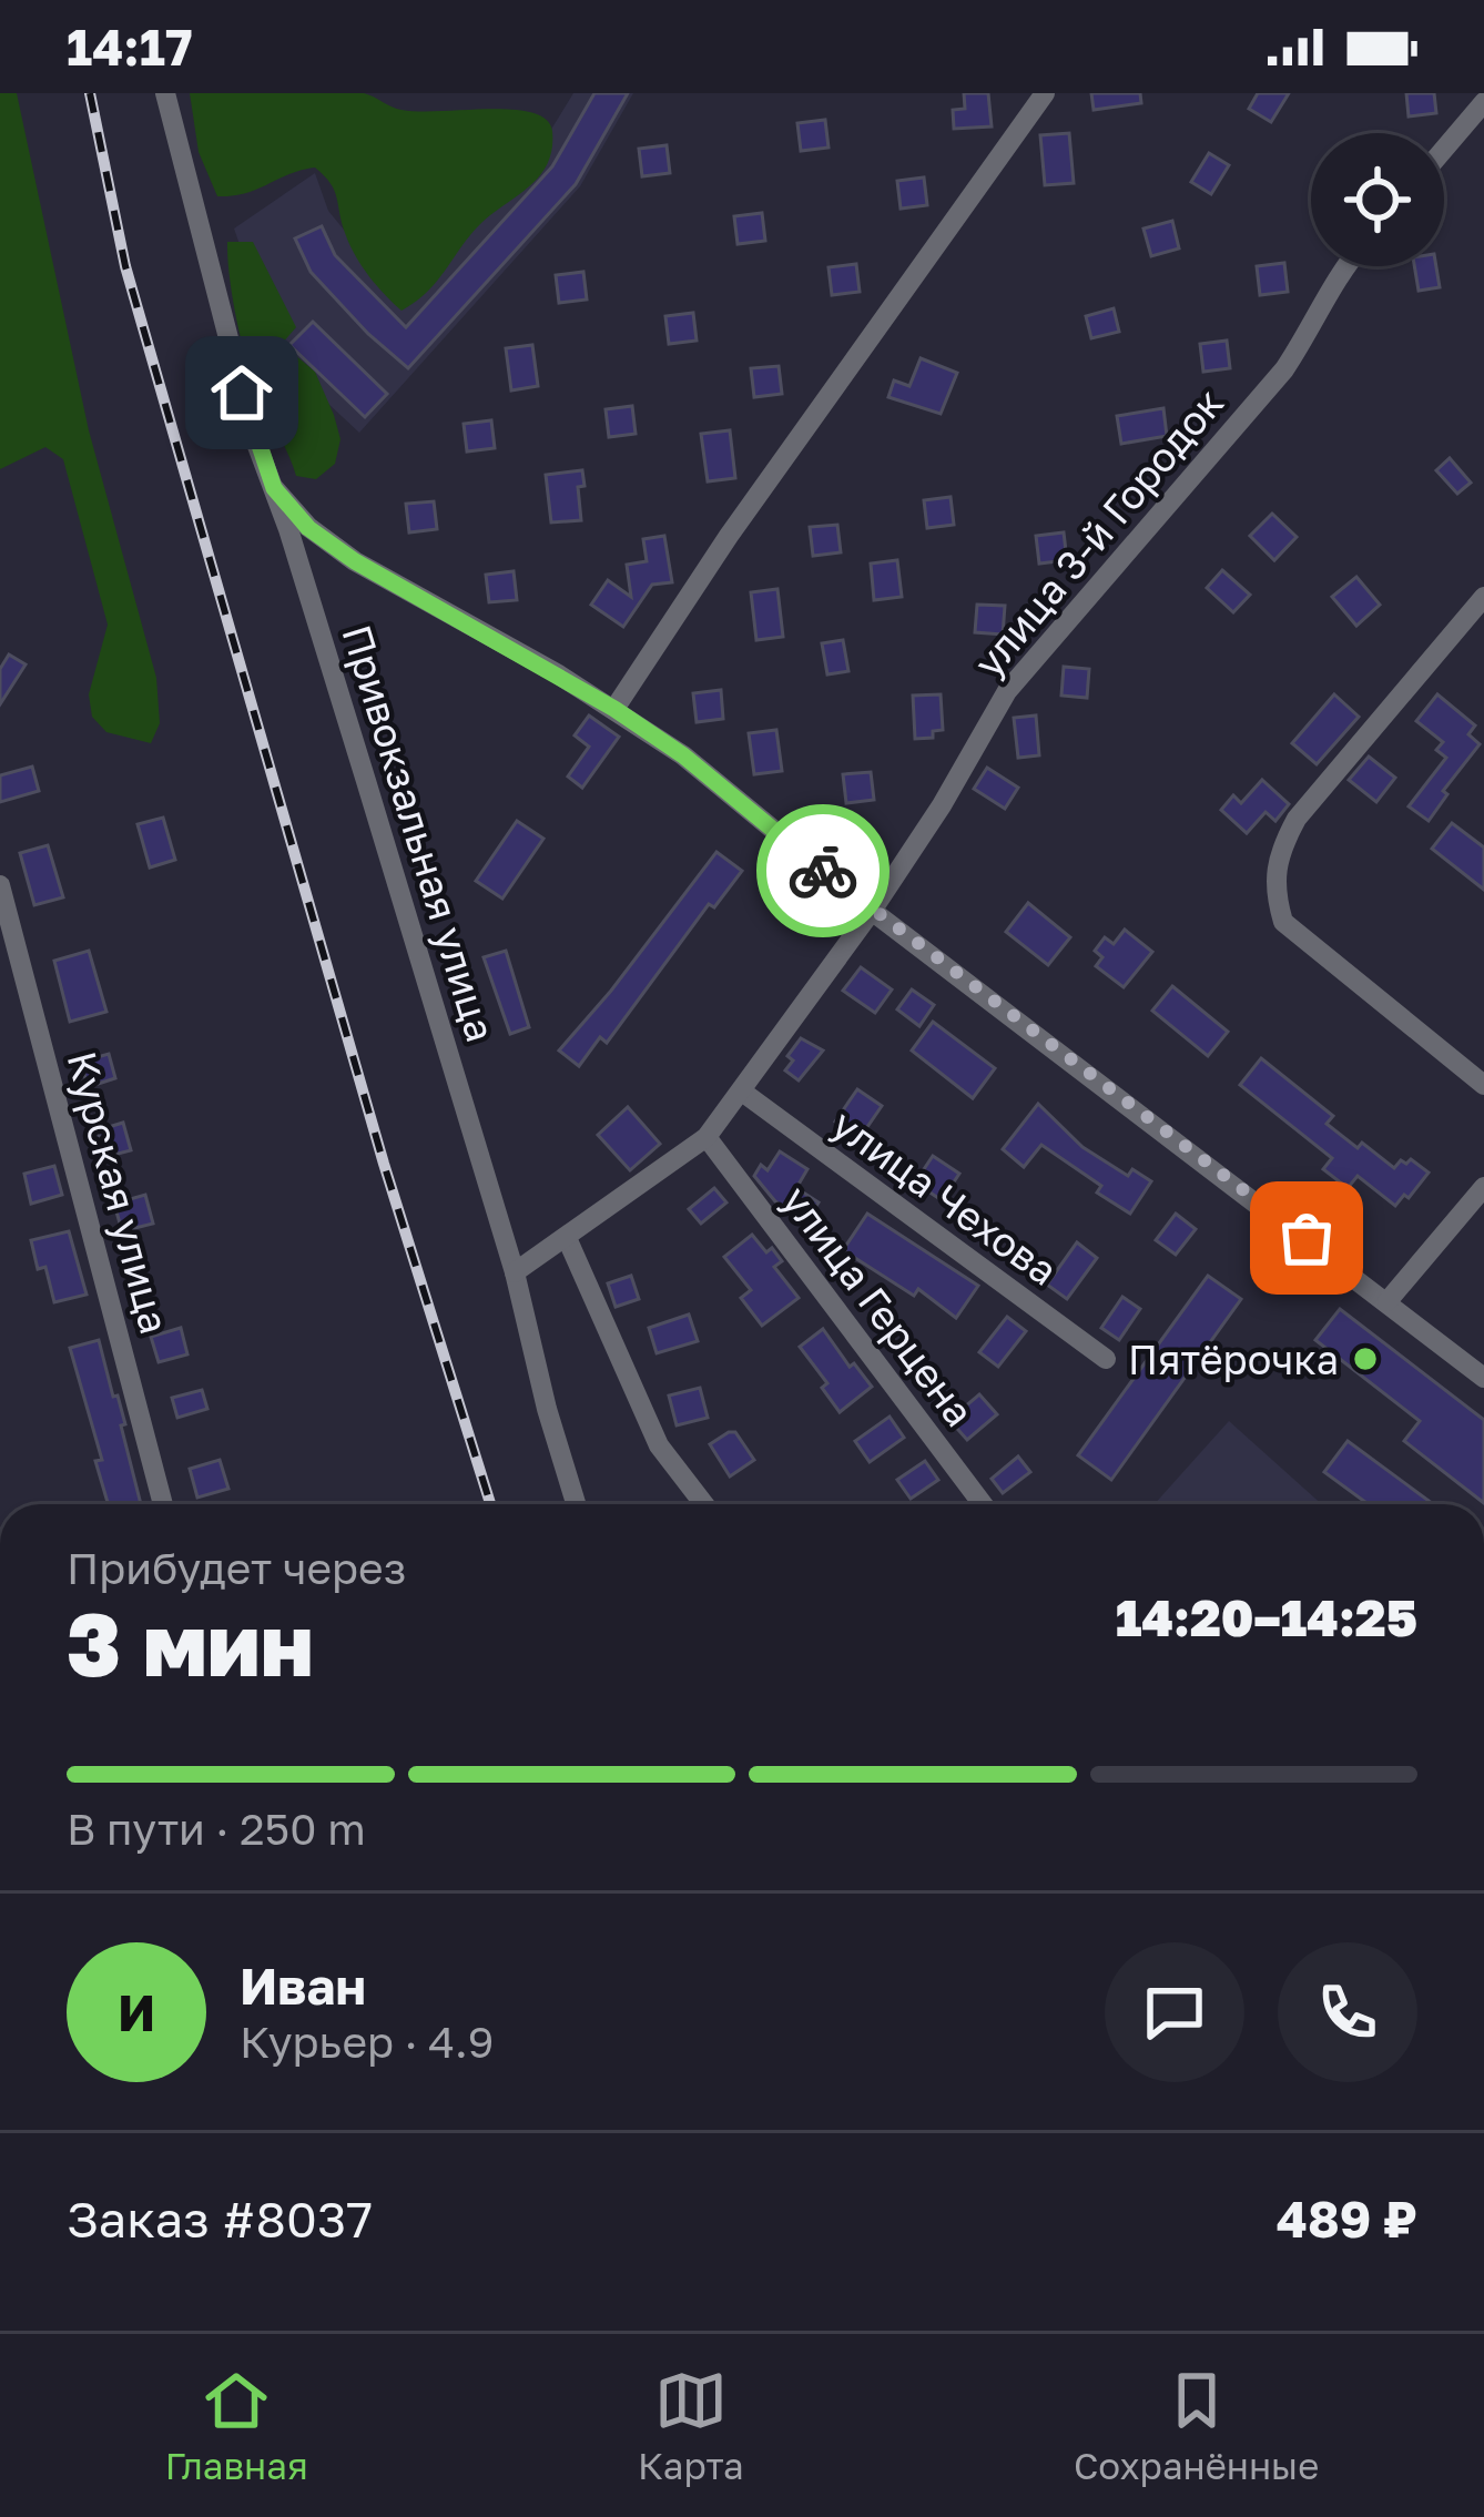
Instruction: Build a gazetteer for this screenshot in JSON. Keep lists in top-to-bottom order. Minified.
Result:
{"streets":{"street":["улица 3-й Городок","Привокзальная улица","Курская улица","улица Чехова","улица Герцена"]},"crossings":[["улица 3-й Городок","Привокзальная улица"],["улица 3-й Городок","улица Чехова"],["улица 3-й Городок","улица Герцена"]],"places":["Пятёрочка"],"page":{"status":"14:17","heading":["3 мин","Прибудет через","14:20–14:25"],"panel":["Иван","Курьер · 4.9","Заказ #8037","489 ₽"],"bar":"В пути · 250 m","round":"И","tabs":["Главная","Карта","Сохранённые"]}}
